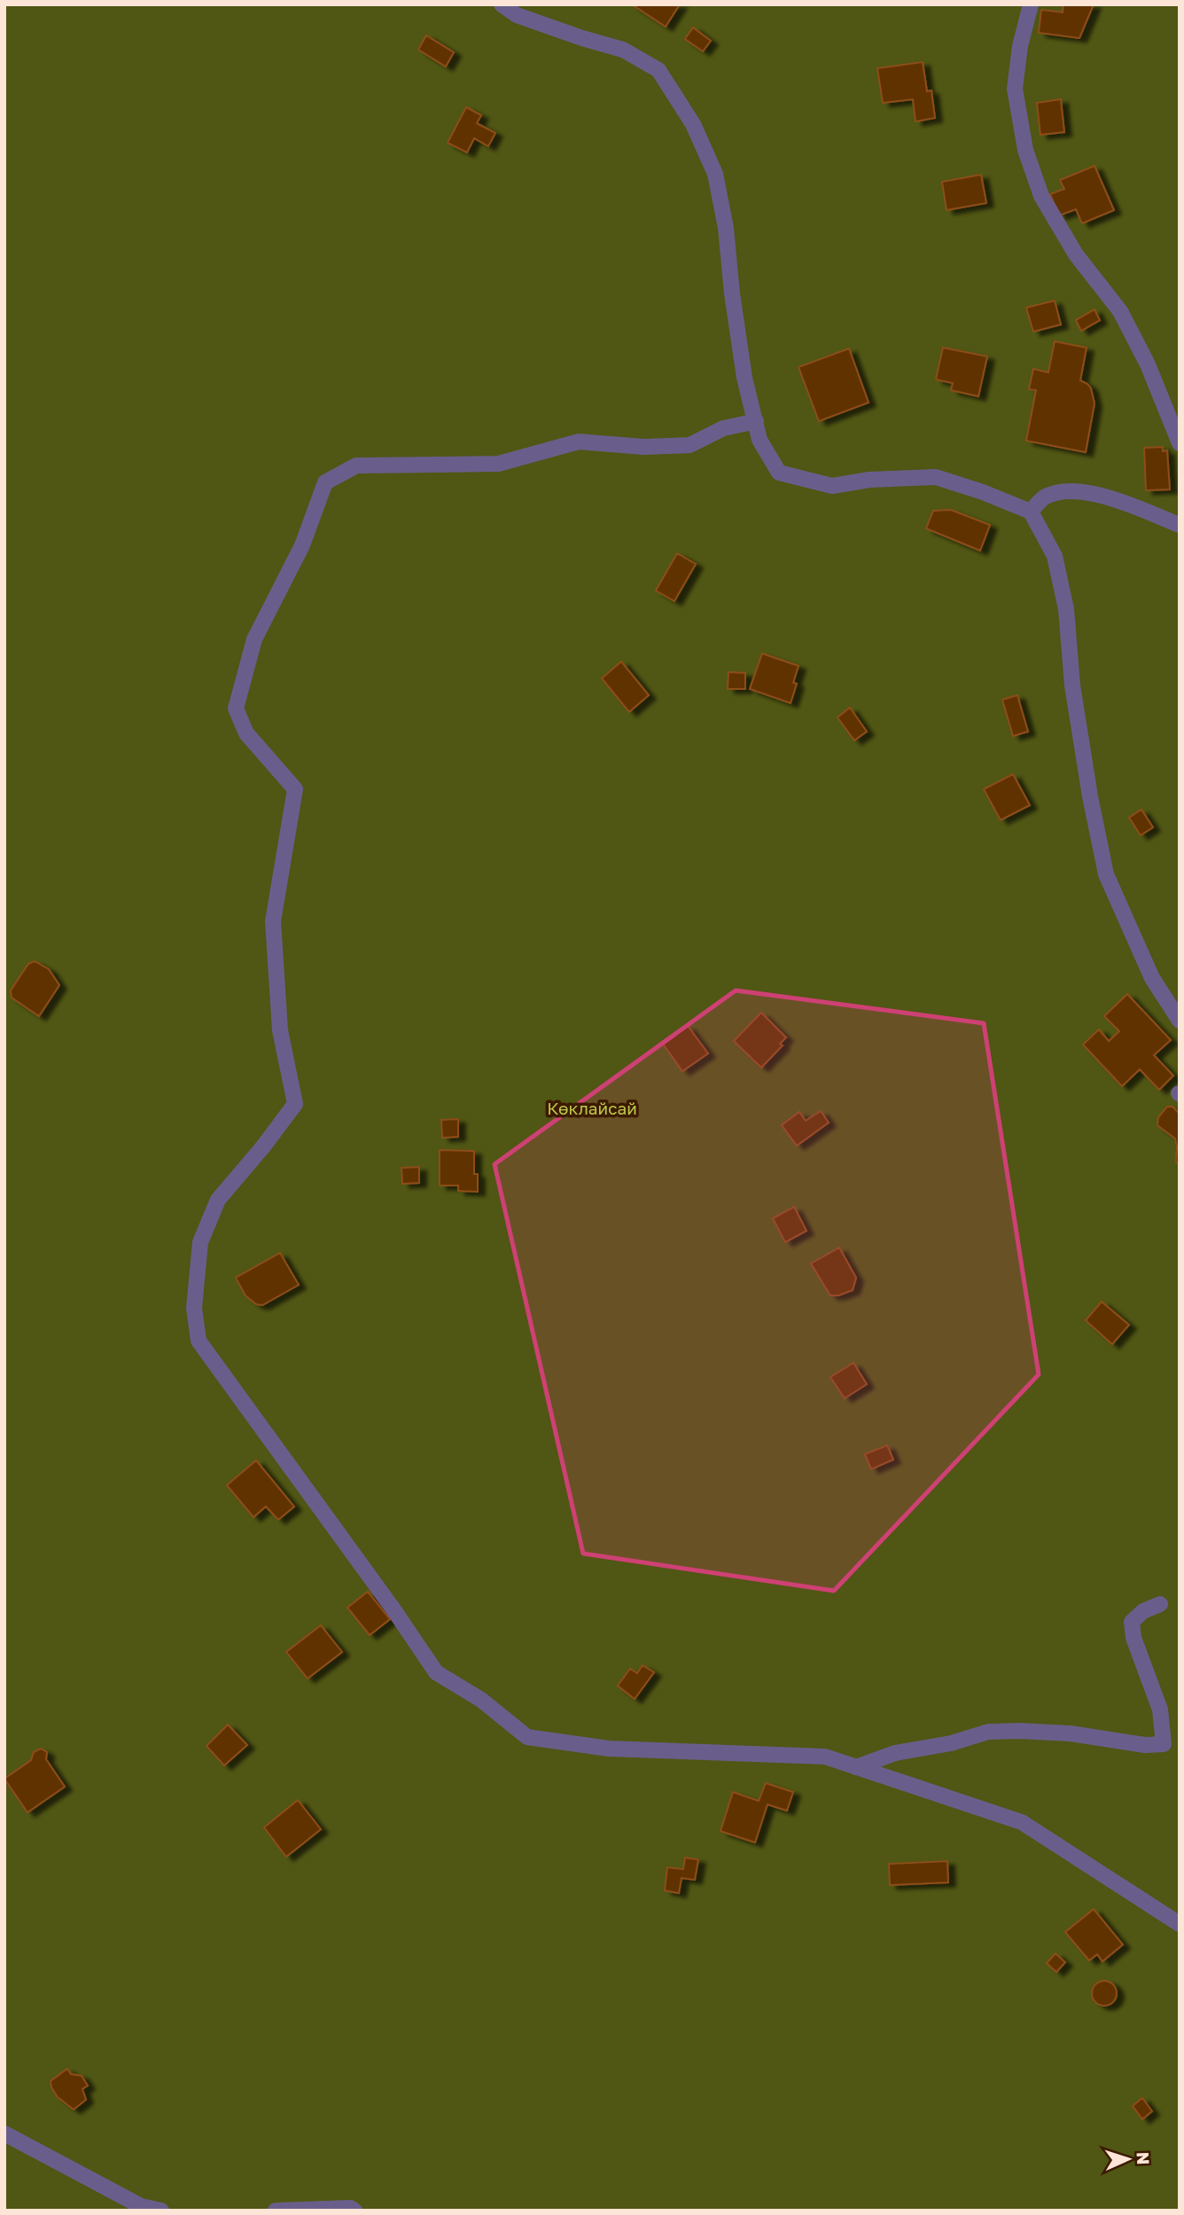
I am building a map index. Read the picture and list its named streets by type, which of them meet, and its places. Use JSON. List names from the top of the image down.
{
  "parks": ["Көклайсай"],
  "north": "right"
}
